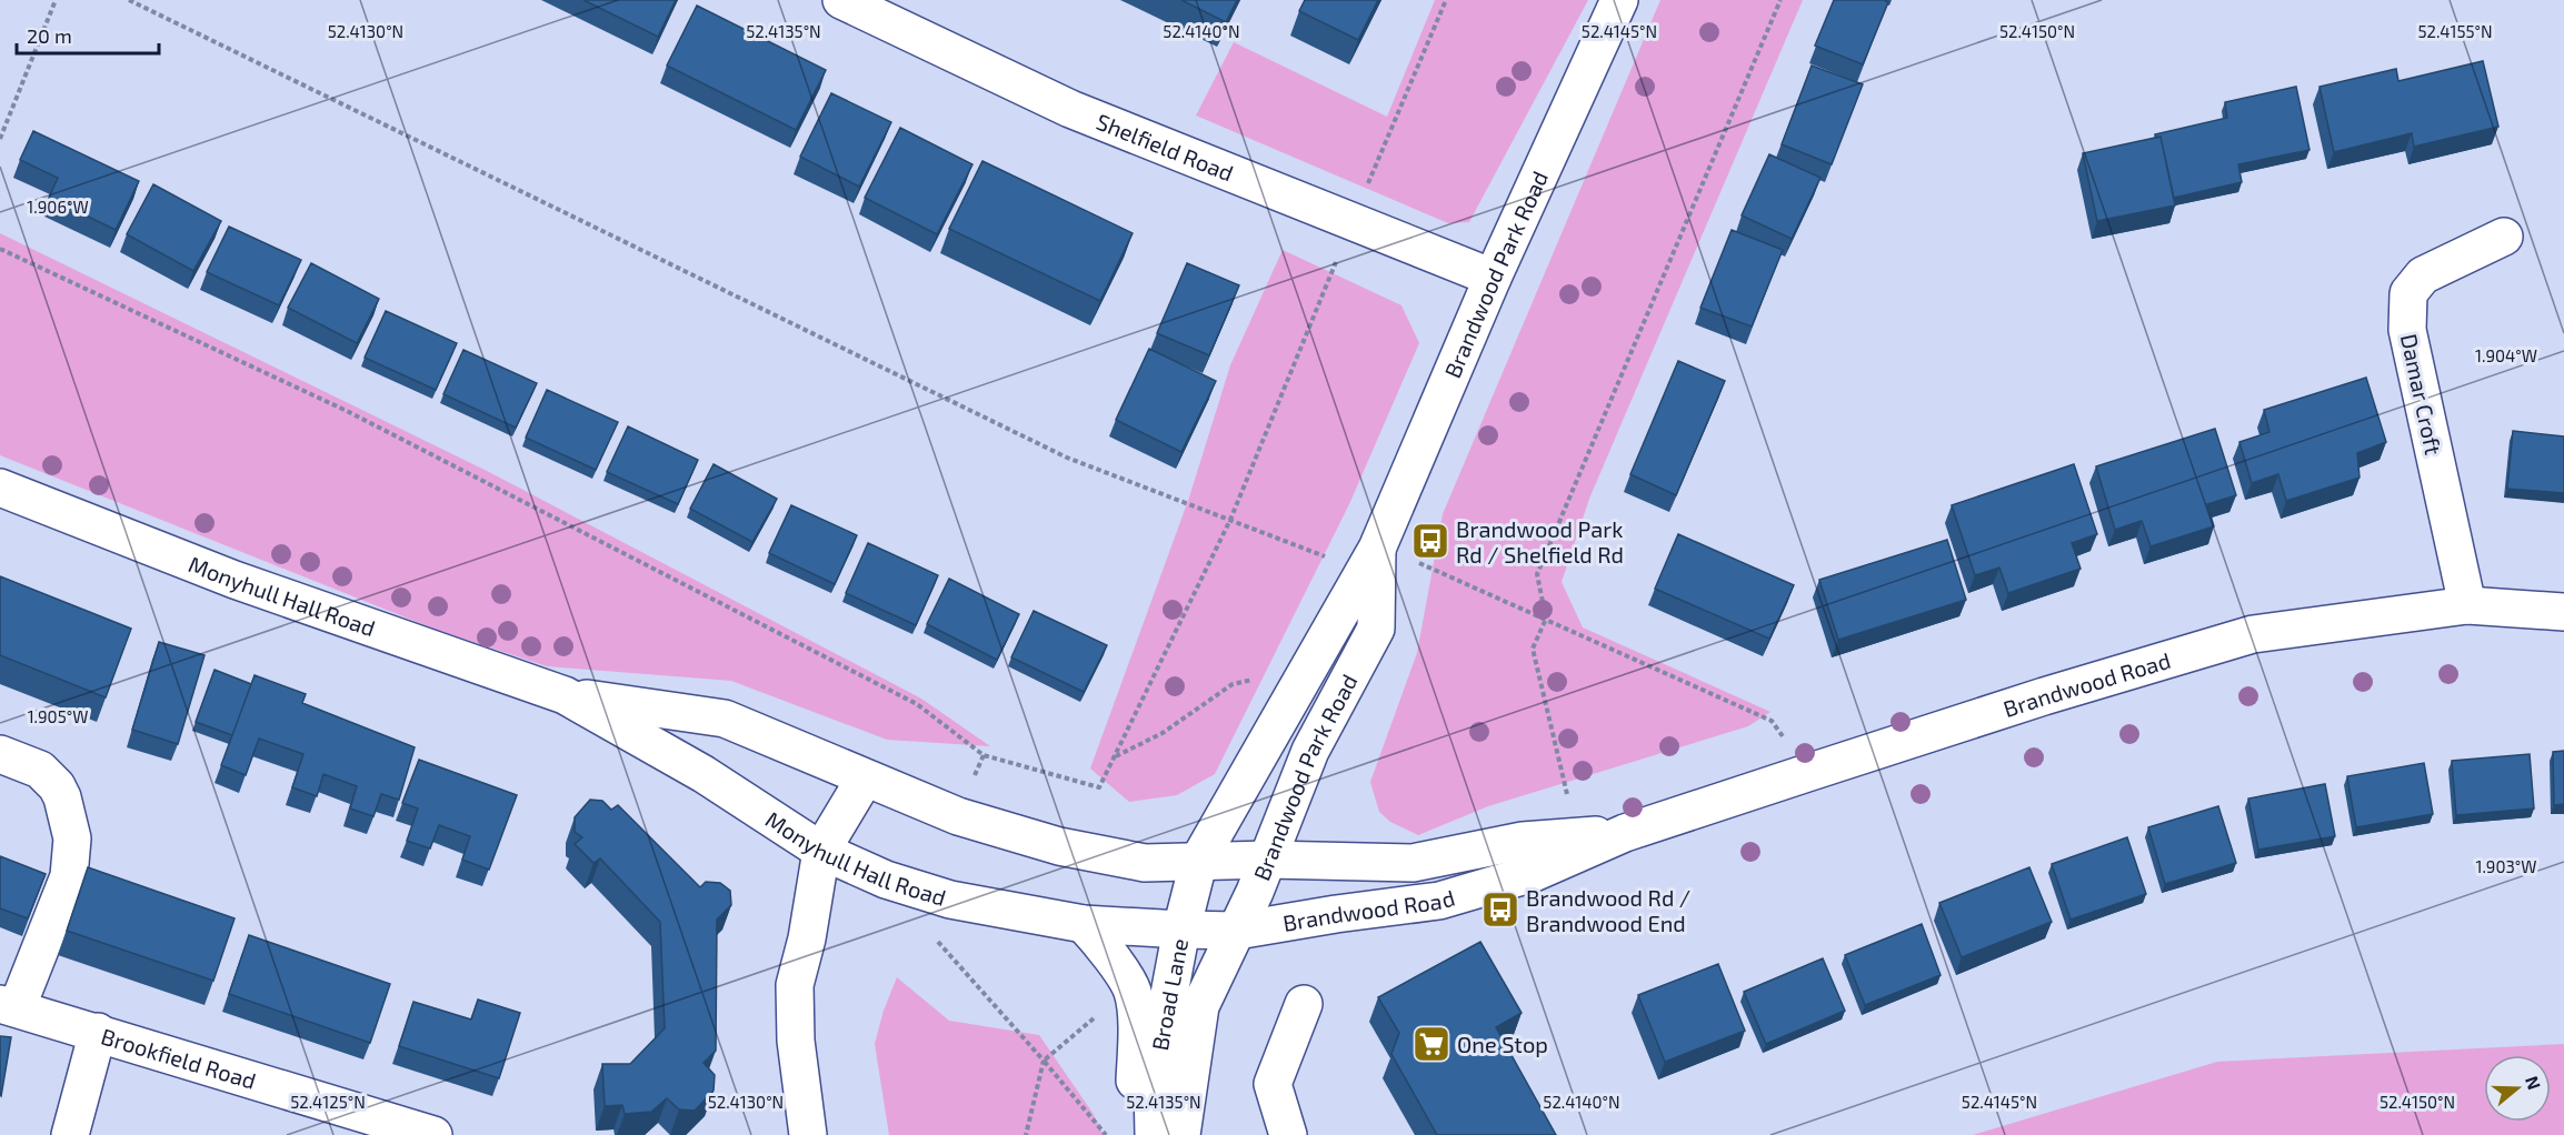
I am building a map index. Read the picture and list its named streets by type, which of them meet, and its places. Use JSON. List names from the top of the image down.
{
  "streets": {
    "street": [
      "Shelfield Road",
      "Brandwood Park Road",
      "Damar Croft",
      "Monyhull Hall Road",
      "Brandwood Road",
      "Broad Lane",
      "Brookfield Road"
    ]
  },
  "crossings": [
    ["Shelfield Road", "Brandwood Park Road"],
    ["Brandwood Park Road", "Monyhull Hall Road"],
    ["Brandwood Park Road", "Brandwood Road"],
    ["Brandwood Park Road", "Broad Lane"],
    ["Damar Croft", "Brandwood Road"],
    ["Monyhull Hall Road", "Brandwood Road"],
    ["Monyhull Hall Road", "Broad Lane"],
    ["Brandwood Road", "Broad Lane"]
  ],
  "places": {
    "bus stop": ["Brandwood Park Rd / Shelfield Rd", "Brandwood Rd / Brandwood End"],
    "supermarket": ["One Stop"]
  },
  "scale_bar": "20 m",
  "north": "right",
  "coordinates": [
    "52.4155°N",
    "52.4130°N",
    "52.4135°N",
    "52.4140°N",
    "52.4145°N",
    "52.4150°N",
    "1.906°W",
    "1.904°W",
    "1.905°W",
    "1.903°W",
    "52.4125°N"
  ]
}
